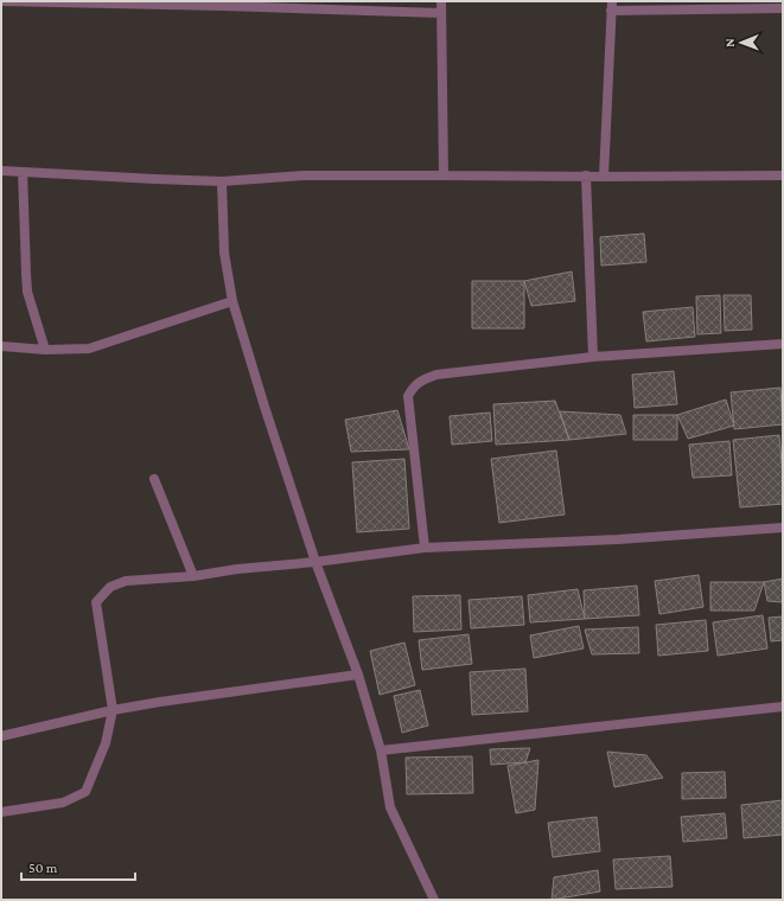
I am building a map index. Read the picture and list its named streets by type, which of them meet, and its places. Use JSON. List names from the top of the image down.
{
  "scale_bar": "50 m",
  "north": "left"
}
